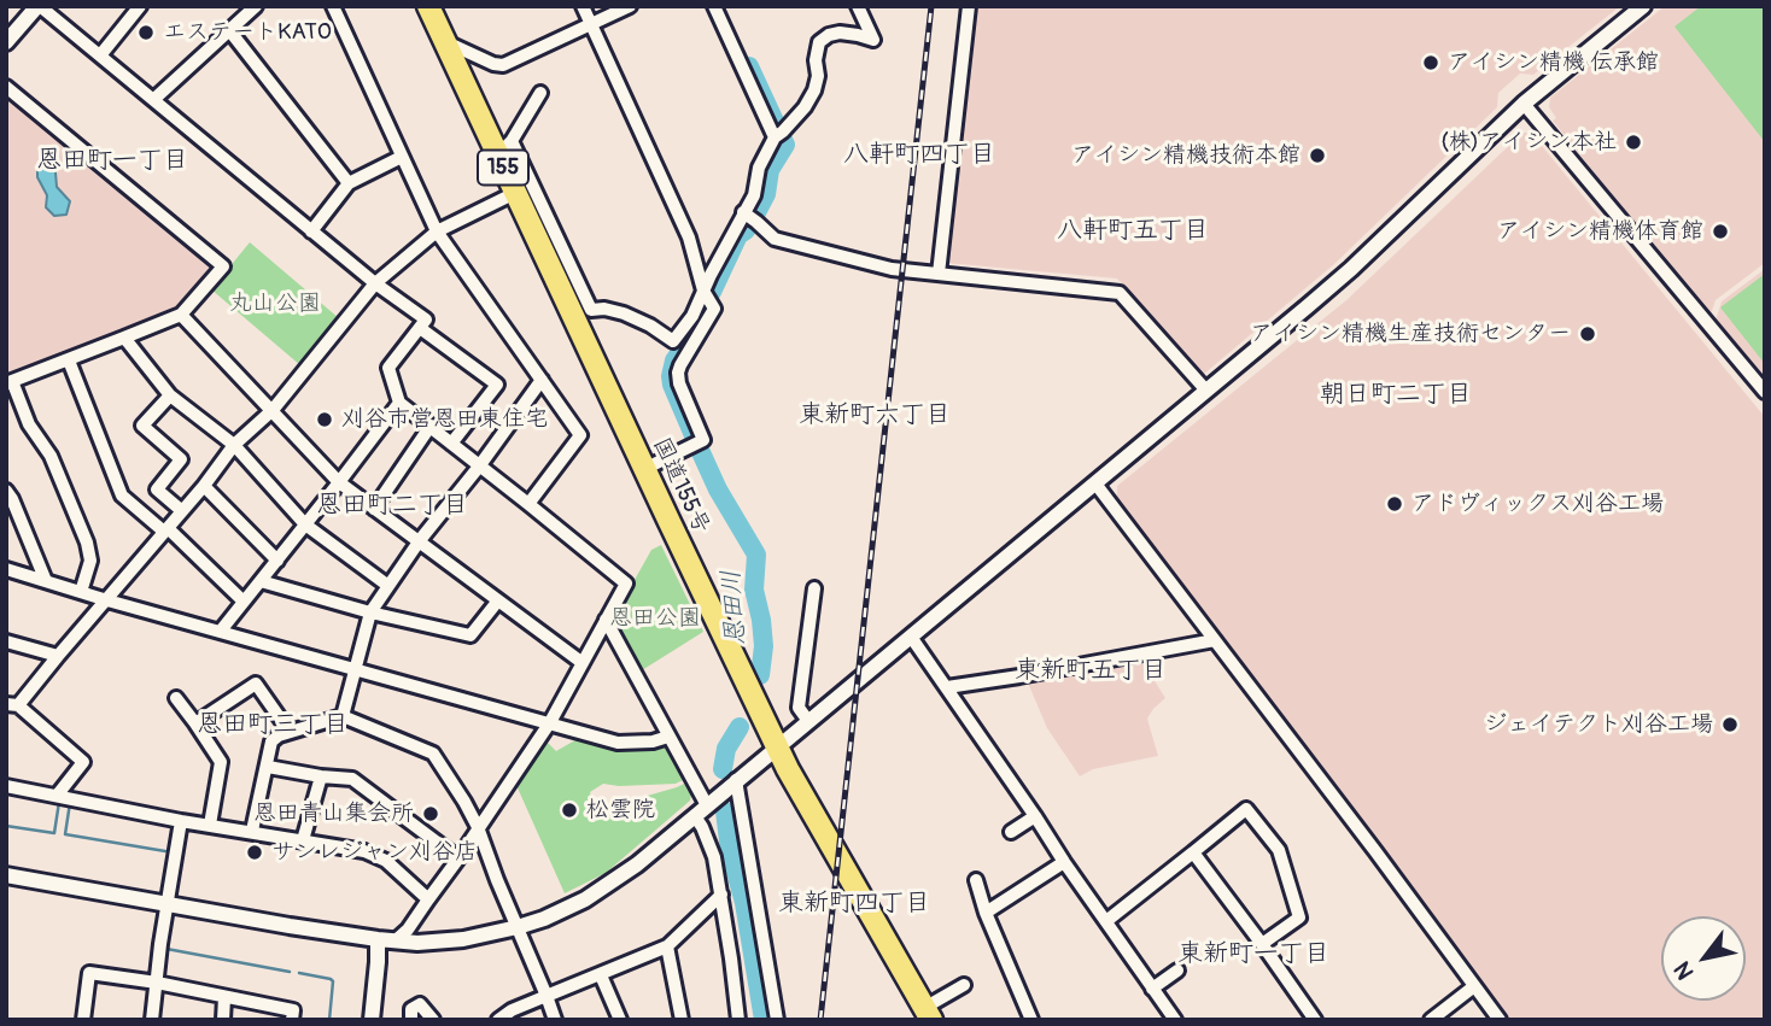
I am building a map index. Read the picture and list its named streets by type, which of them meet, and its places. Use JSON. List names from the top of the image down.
{
  "streets": {
    "highway": ["155", "国道155号"]
  },
  "districts": [
    "八軒町四丁目",
    "恩田町一丁目",
    "八軒町五丁目",
    "朝日町二丁目",
    "東新町六丁目",
    "恩田町二丁目",
    "東新町五丁目",
    "恩田町三丁目",
    "東新町四丁目",
    "東新町一丁目"
  ],
  "water": ["恩田川"],
  "parks": ["丸山公園", "恩田公園"],
  "places": [
    "エステートKATO",
    "アイシン精機 伝承館",
    "(株)アイシン本社",
    "アイシン精機技術本館",
    "アイシン精機体育館",
    "アイシン精機生産技術センター",
    "刈谷市営恩田東住宅",
    "アドヴィックス刈谷工場",
    "ジェイテクト刈谷工場",
    "松雲院",
    "恩田青山集会所",
    "サンレジャン刈谷店"
  ],
  "north": "bottom left"
}
